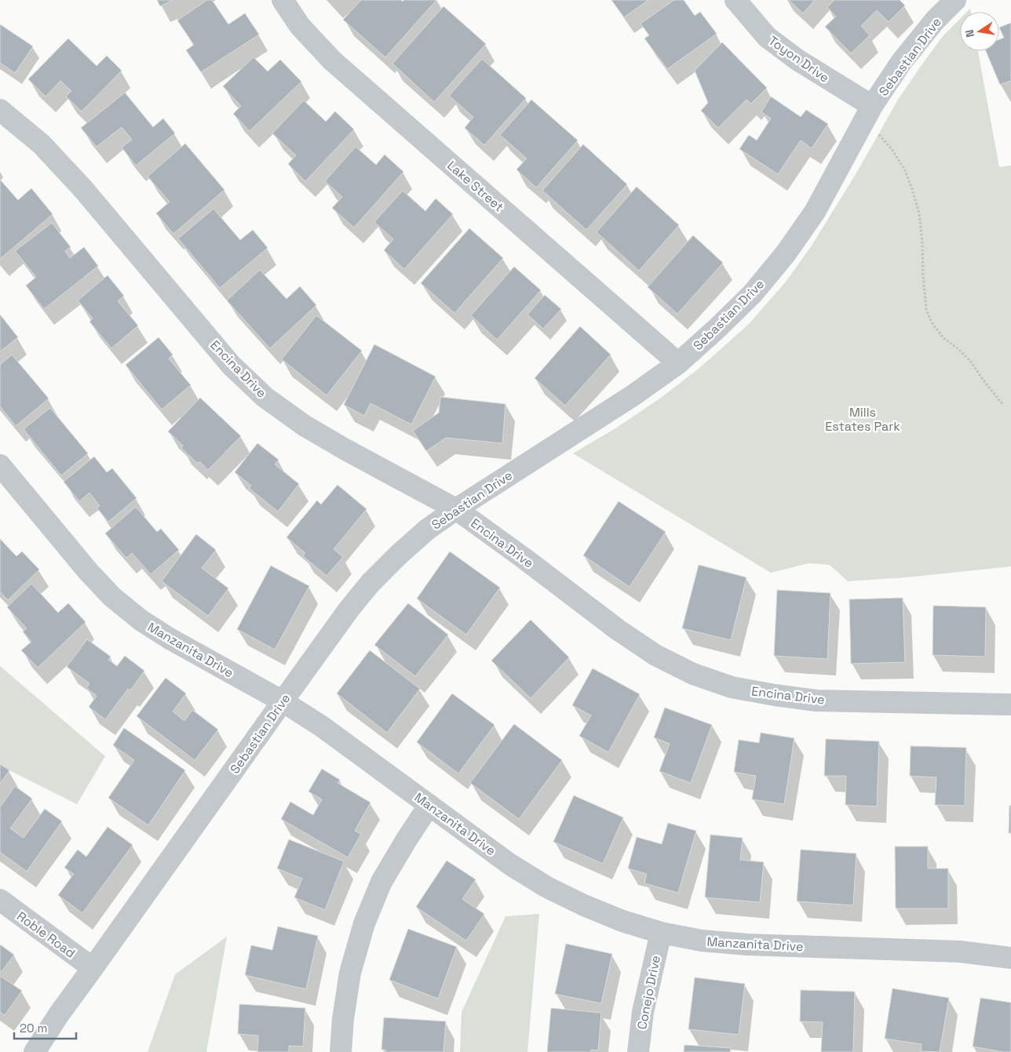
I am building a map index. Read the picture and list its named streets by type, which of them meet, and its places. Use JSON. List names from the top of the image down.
{
  "streets": {
    "street": [
      "Sebastian Drive",
      "Toyon Drive",
      "Lake Street",
      "Encina Drive",
      "Manzanita Drive",
      "Roble Road",
      "Conejo Drive"
    ]
  },
  "crossings": [
    ["Sebastian Drive", "Toyon Drive"],
    ["Sebastian Drive", "Lake Street"],
    ["Sebastian Drive", "Encina Drive"],
    ["Sebastian Drive", "Manzanita Drive"],
    ["Sebastian Drive", "Roble Road"],
    ["Manzanita Drive", "Conejo Drive"]
  ],
  "parks": ["Mills Estates Park"],
  "scale_bar": "20 m",
  "north": "left"
}
